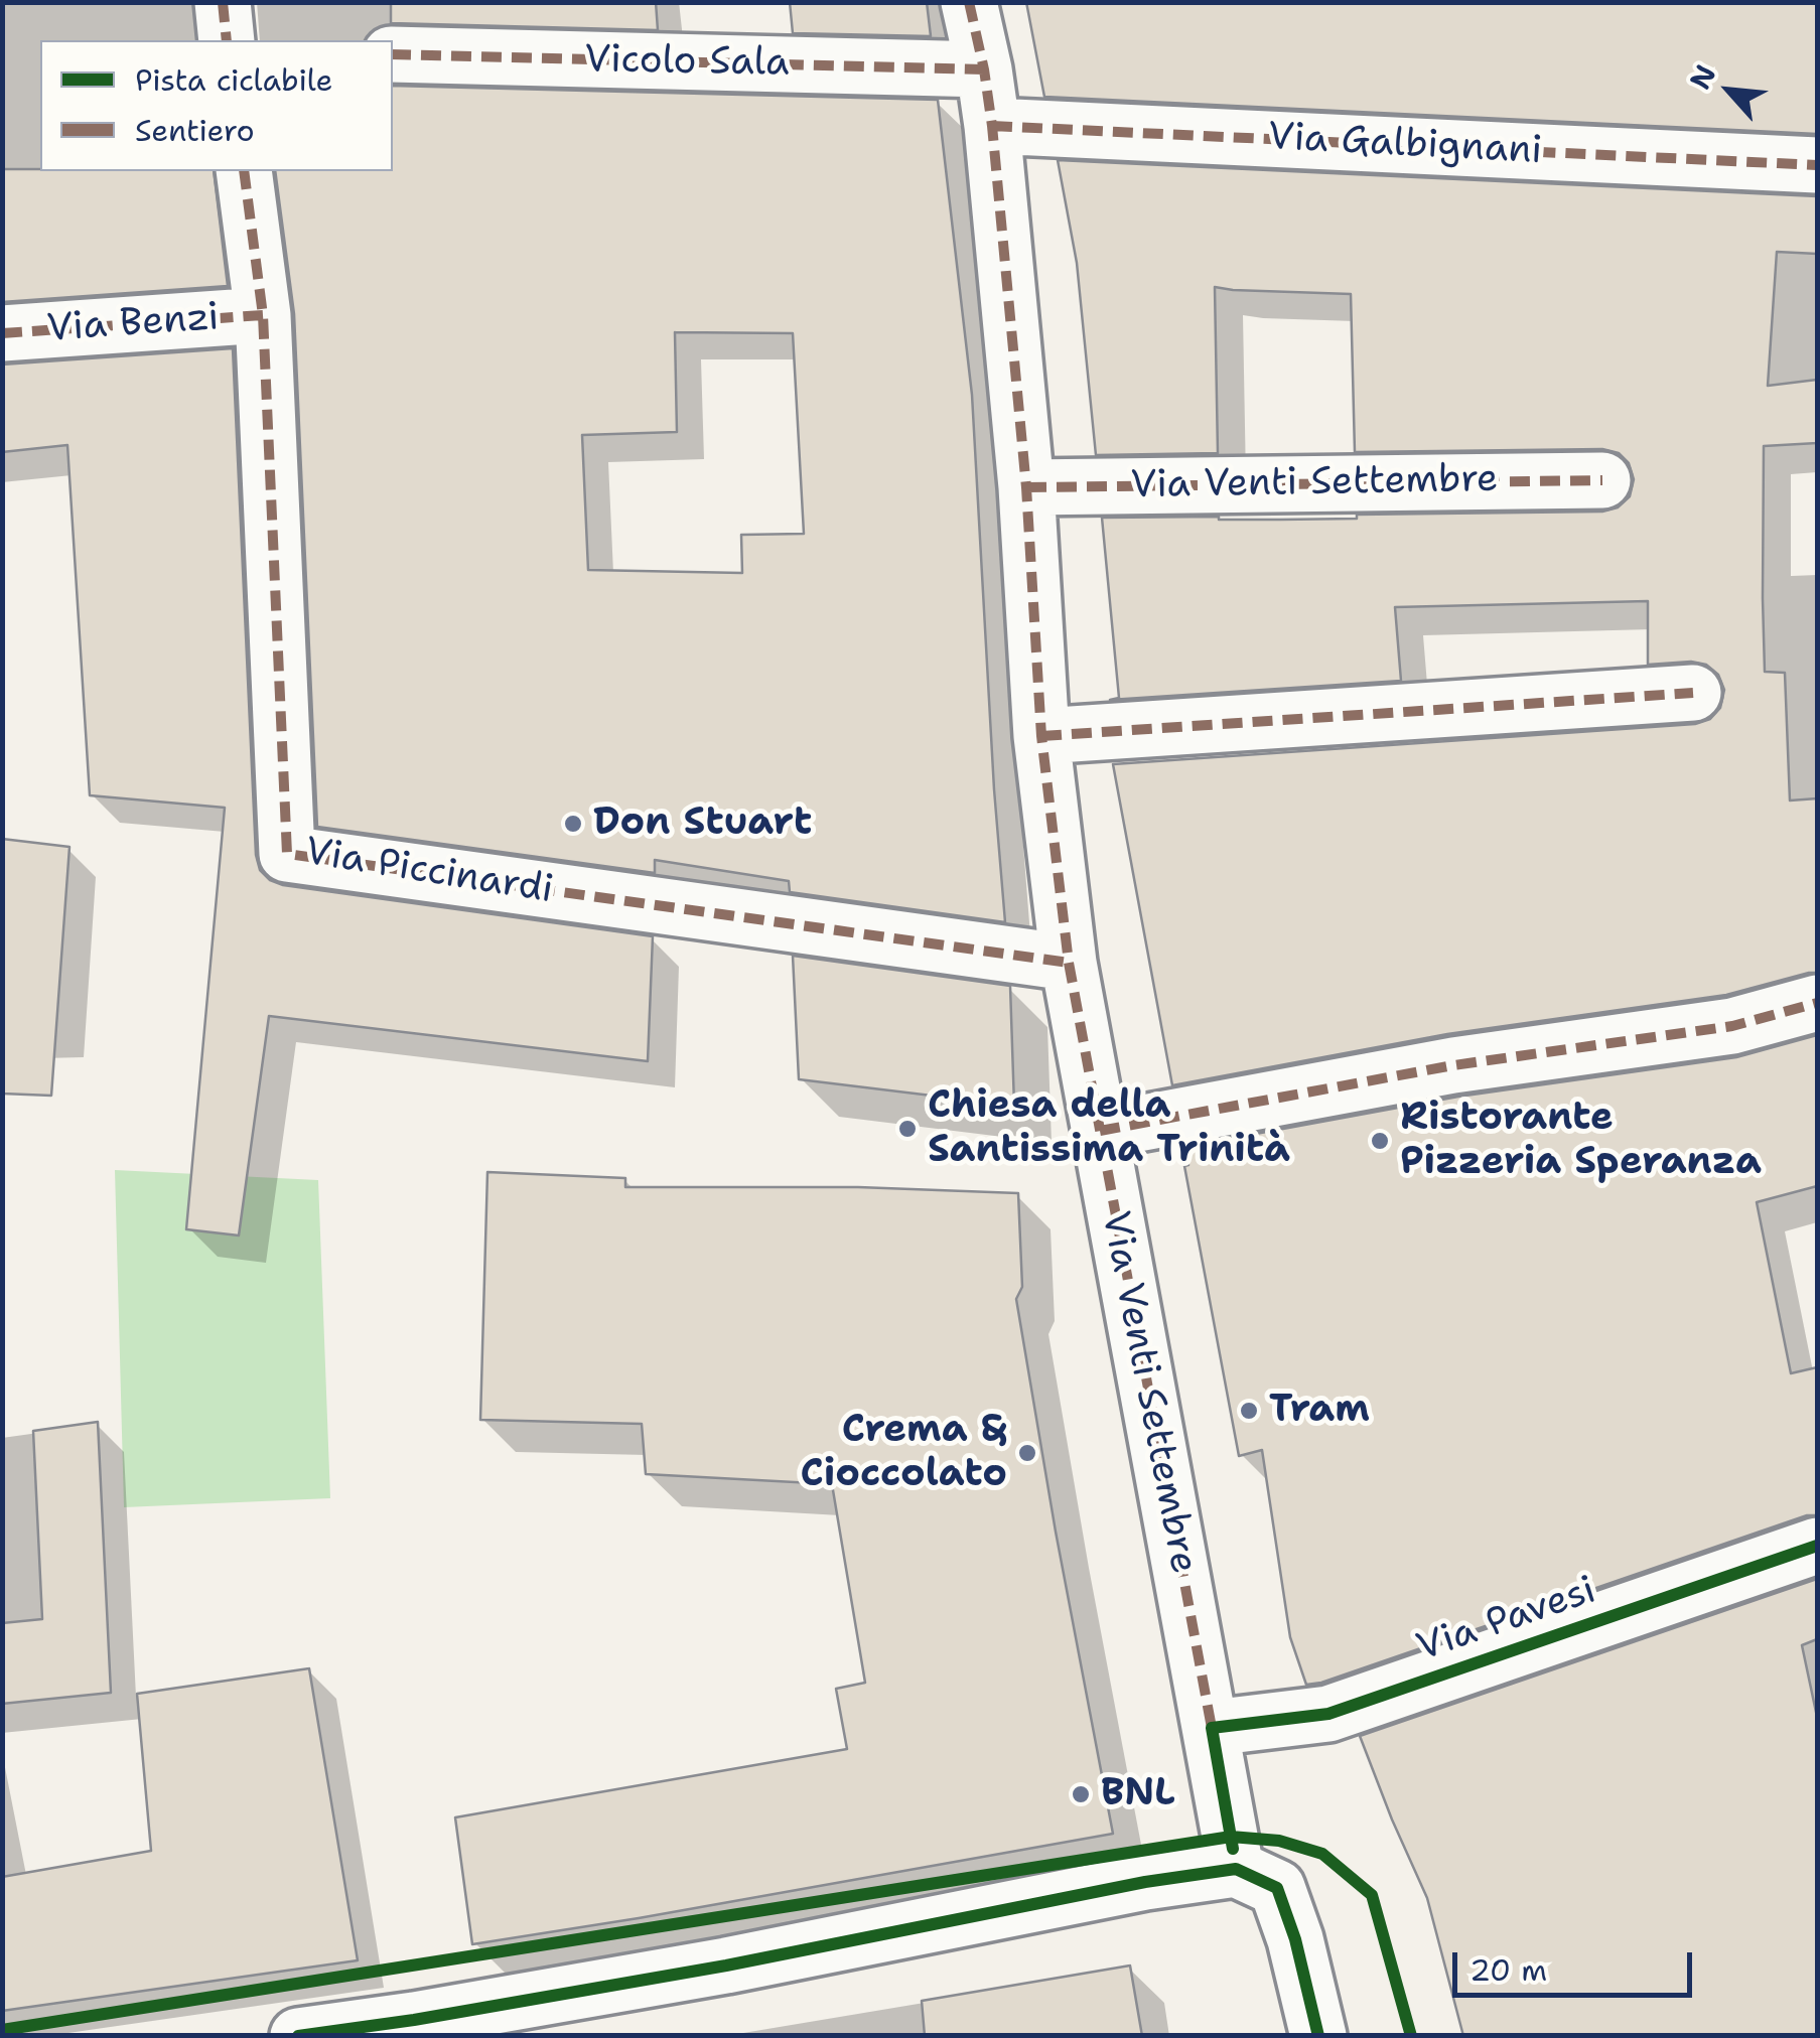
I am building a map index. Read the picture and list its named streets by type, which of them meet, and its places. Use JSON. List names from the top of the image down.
{
  "streets": {
    "street": [
      "Vicolo Sala",
      "Via Galbignani",
      "Via Benzi",
      "Via Venti Settembre",
      "Via Piccinardi",
      "Via Pavesi"
    ]
  },
  "crossings": [
    ["Vicolo Sala", "Via Venti Settembre"],
    ["Via Galbignani", "Via Venti Settembre"],
    ["Via Benzi", "Via Piccinardi"],
    ["Via Venti Settembre", "Via Piccinardi"],
    ["Via Venti Settembre", "Via Pavesi"]
  ],
  "places": [
    "Don Stuart",
    "Chiesa della Santissima Trinità",
    "Ristorante Pizzeria Speranza",
    "Tram",
    "Crema & Cioccolato",
    "BNL"
  ],
  "legend": ["Pista ciclabile", "Sentiero"],
  "scale_bar": "20 m",
  "north": "top left"
}
